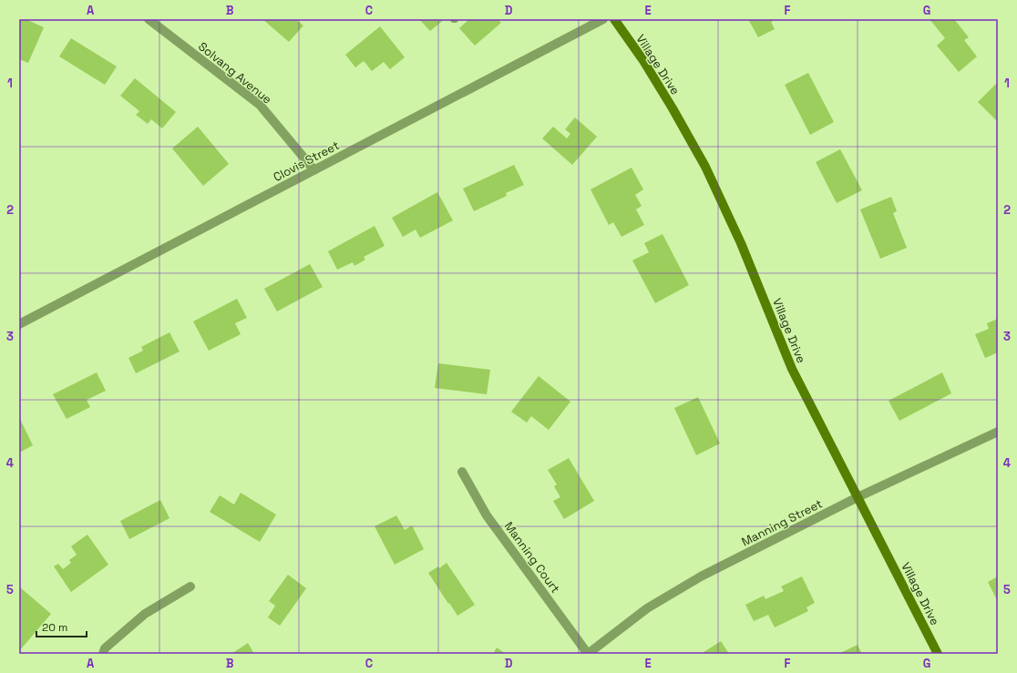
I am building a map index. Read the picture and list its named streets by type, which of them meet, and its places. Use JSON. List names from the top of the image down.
{
  "streets": {
    "main road": ["Village Drive"],
    "street": [
      "Solvang Avenue",
      "Clovis Street",
      "Manning Street",
      "Manning Court"
    ]
  },
  "crossings": [
    ["Village Drive", "Manning Street"],
    ["Solvang Avenue", "Clovis Street"],
    ["Manning Street", "Manning Court"]
  ],
  "scale_bar": "20 m",
  "grid": {
    "columns": [
      "A",
      "B",
      "C",
      "D",
      "E",
      "F",
      "G"
    ],
    "rows": [
      "1",
      "2",
      "3",
      "4",
      "5"
    ]
  }
}
